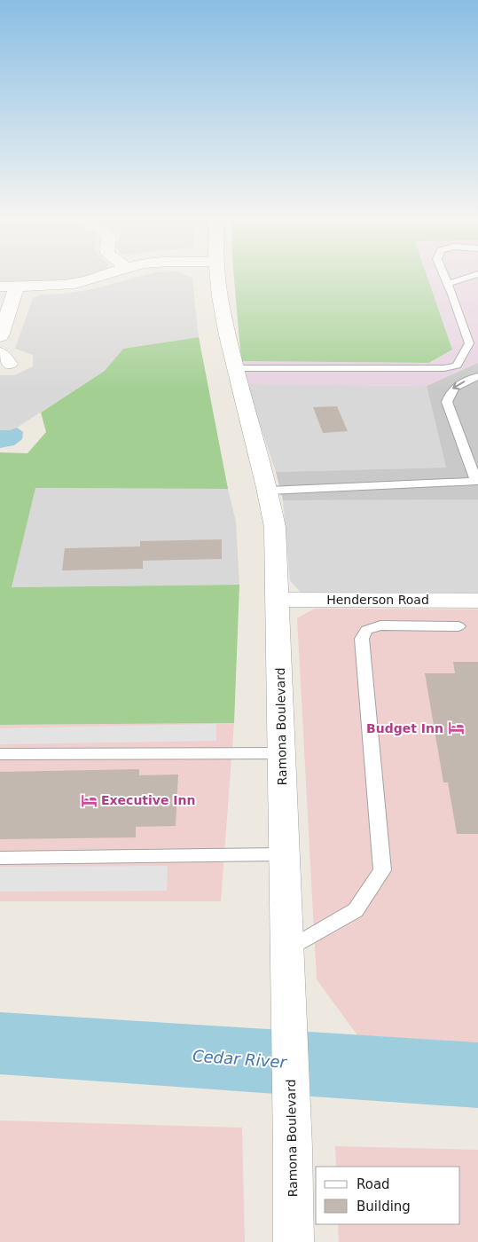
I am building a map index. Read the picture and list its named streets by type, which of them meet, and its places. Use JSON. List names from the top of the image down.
{
  "streets": {
    "street": ["Henderson Road", "Ramona Boulevard"]
  },
  "crossings": [
    ["Henderson Road", "Ramona Boulevard"]
  ],
  "water": ["Cedar River"],
  "places": {
    "hotel": ["Budget Inn", "Executive Inn"]
  },
  "legend": ["Road", "Building"]
}
